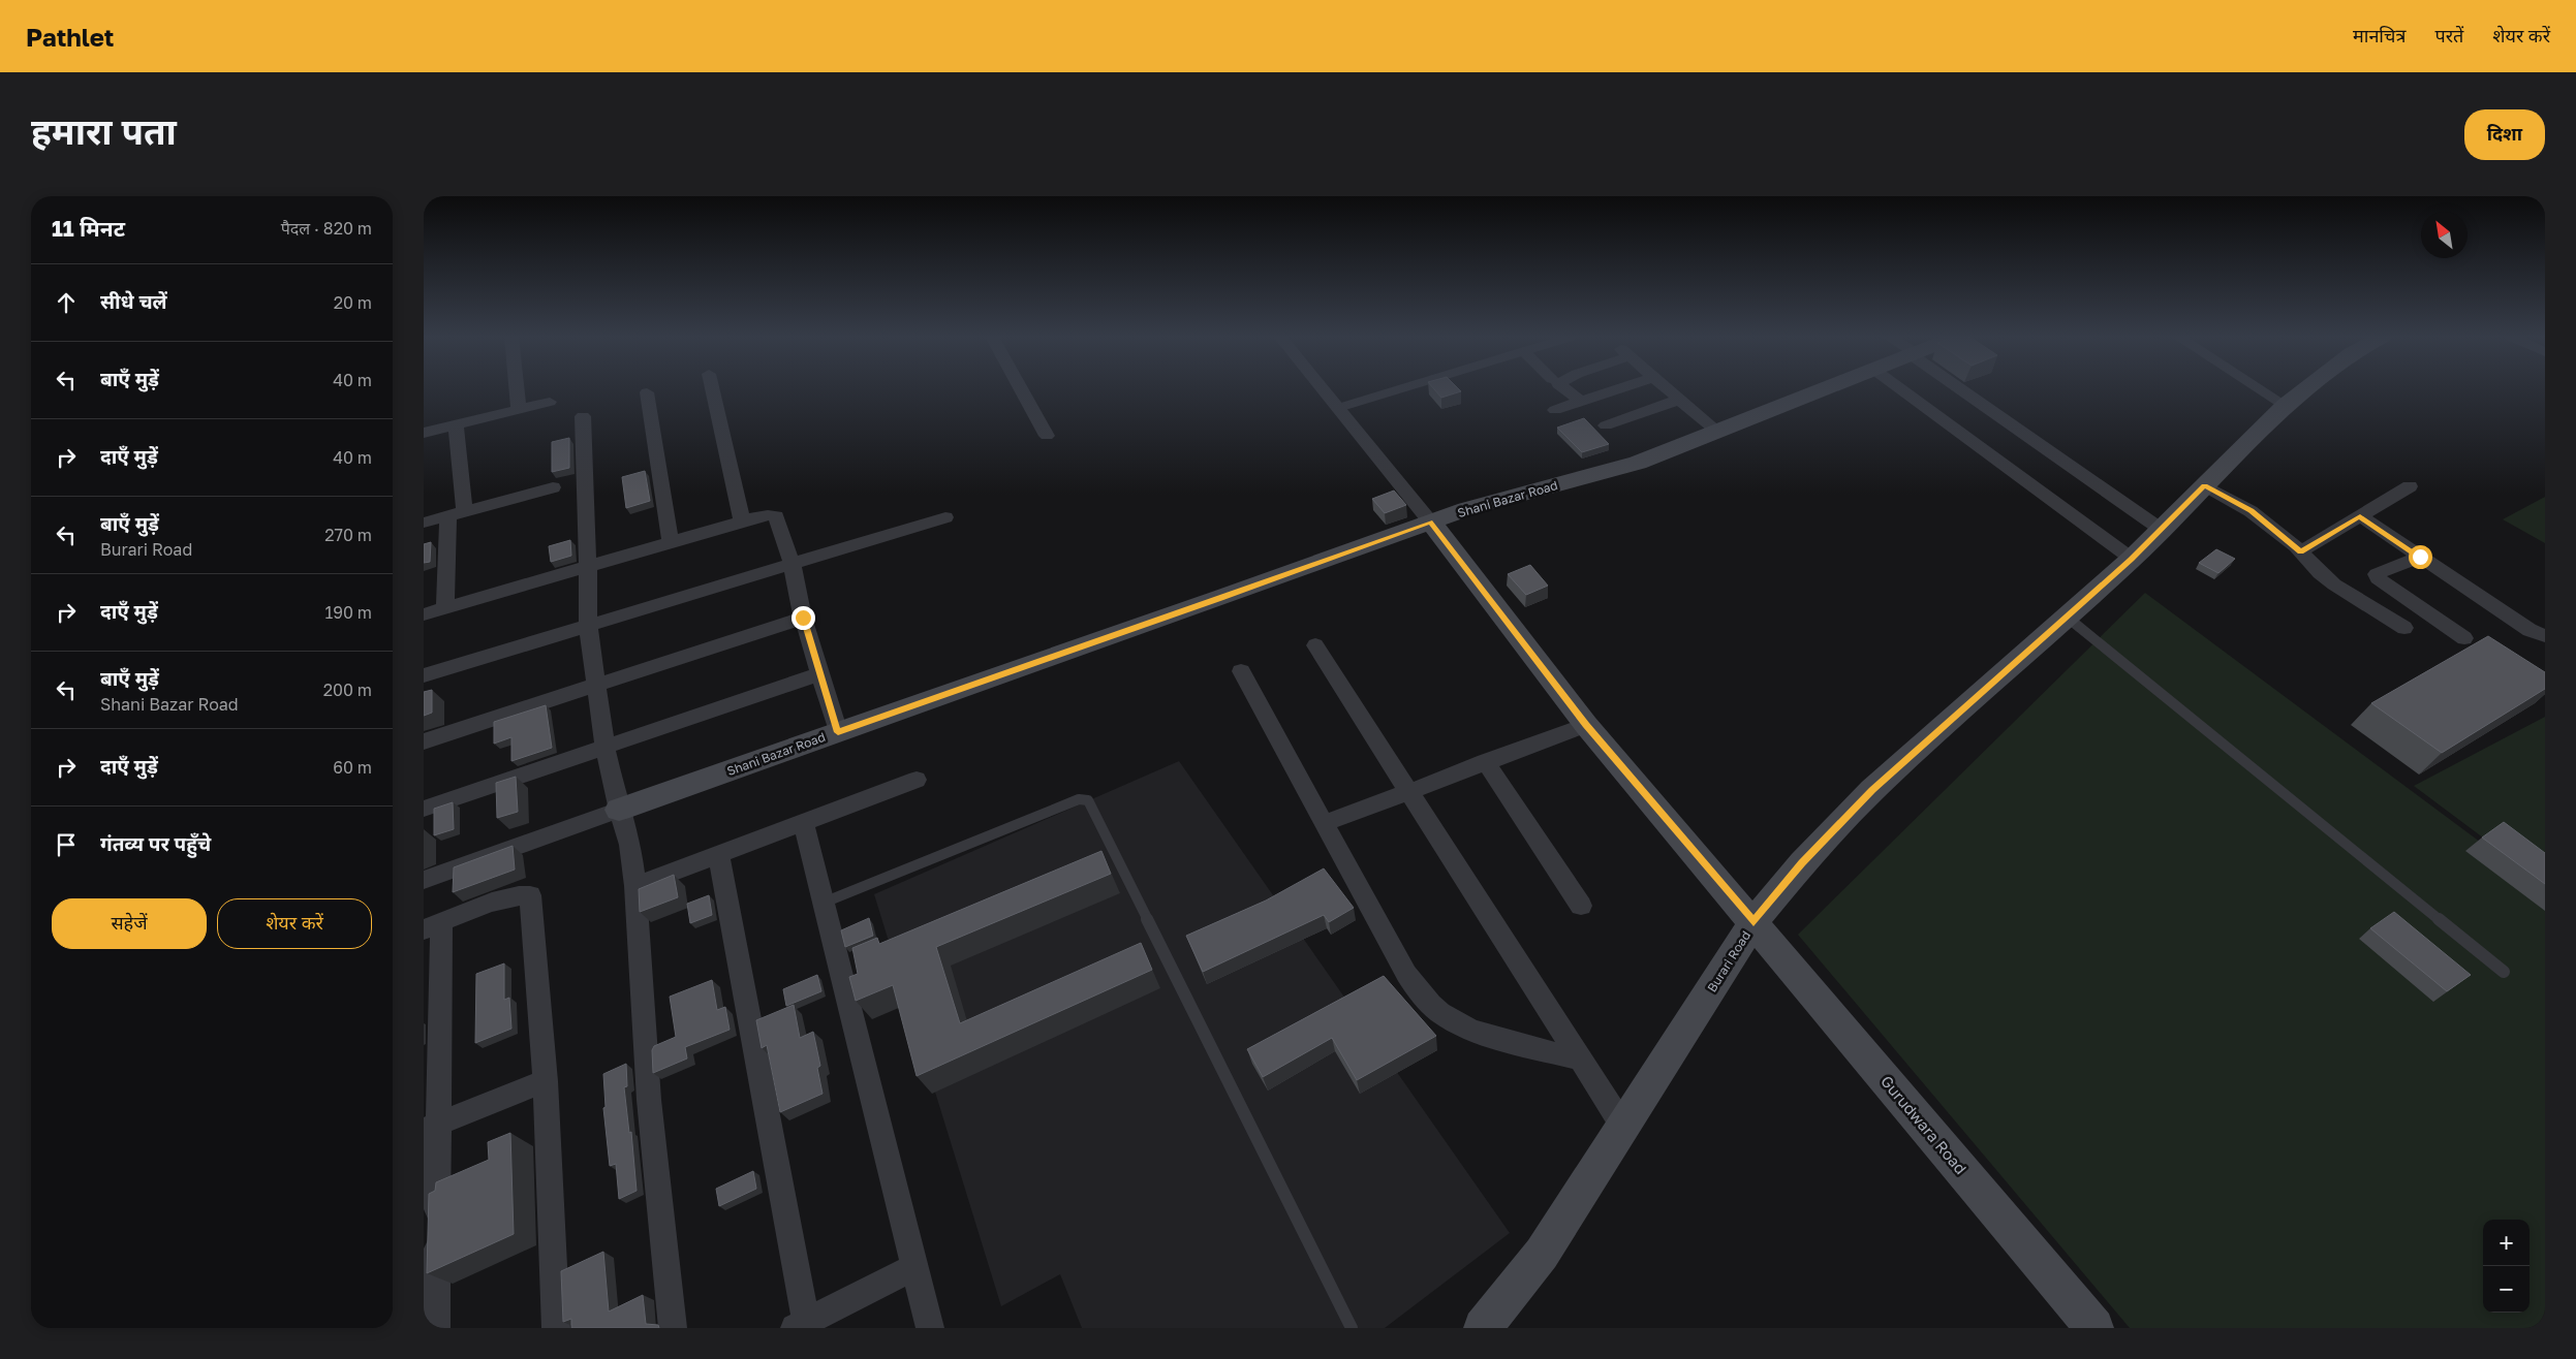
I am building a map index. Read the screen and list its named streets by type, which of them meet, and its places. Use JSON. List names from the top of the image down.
{
  "streets": {
    "street": ["Shani Bazar Road", "Burari Road", "Gurudwara Road"]
  },
  "crossings": [
    ["Shani Bazar Road", "Gurudwara Road"],
    ["Burari Road", "Gurudwara Road"]
  ],
  "north": "top left",
  "page": {
    "header": "Pathlet",
    "nav": ["मानचित्र", "परतें", "शेयर करें"],
    "title": "हमारा पता",
    "buttons": [
      "दिशा",
      ["सहेजें", "शेयर करें"]
    ],
    "heading": ["11 मिनट", "पैदल · 820 m"],
    "list": [
      ["सीधे चलें", "20 m"],
      ["बाएँ मुड़ें", "40 m"],
      ["दाएँ मुड़ें", "40 m"],
      ["बाएँ मुड़ें", "Burari Road", "270 m"],
      ["दाएँ मुड़ें", "190 m"],
      ["बाएँ मुड़ें", "Shani Bazar Road", "200 m"],
      ["दाएँ मुड़ें", "60 m"],
      "गंतव्य पर पहुँचे"
    ],
    "map_buttons": ["+", "−"]
  }
}
